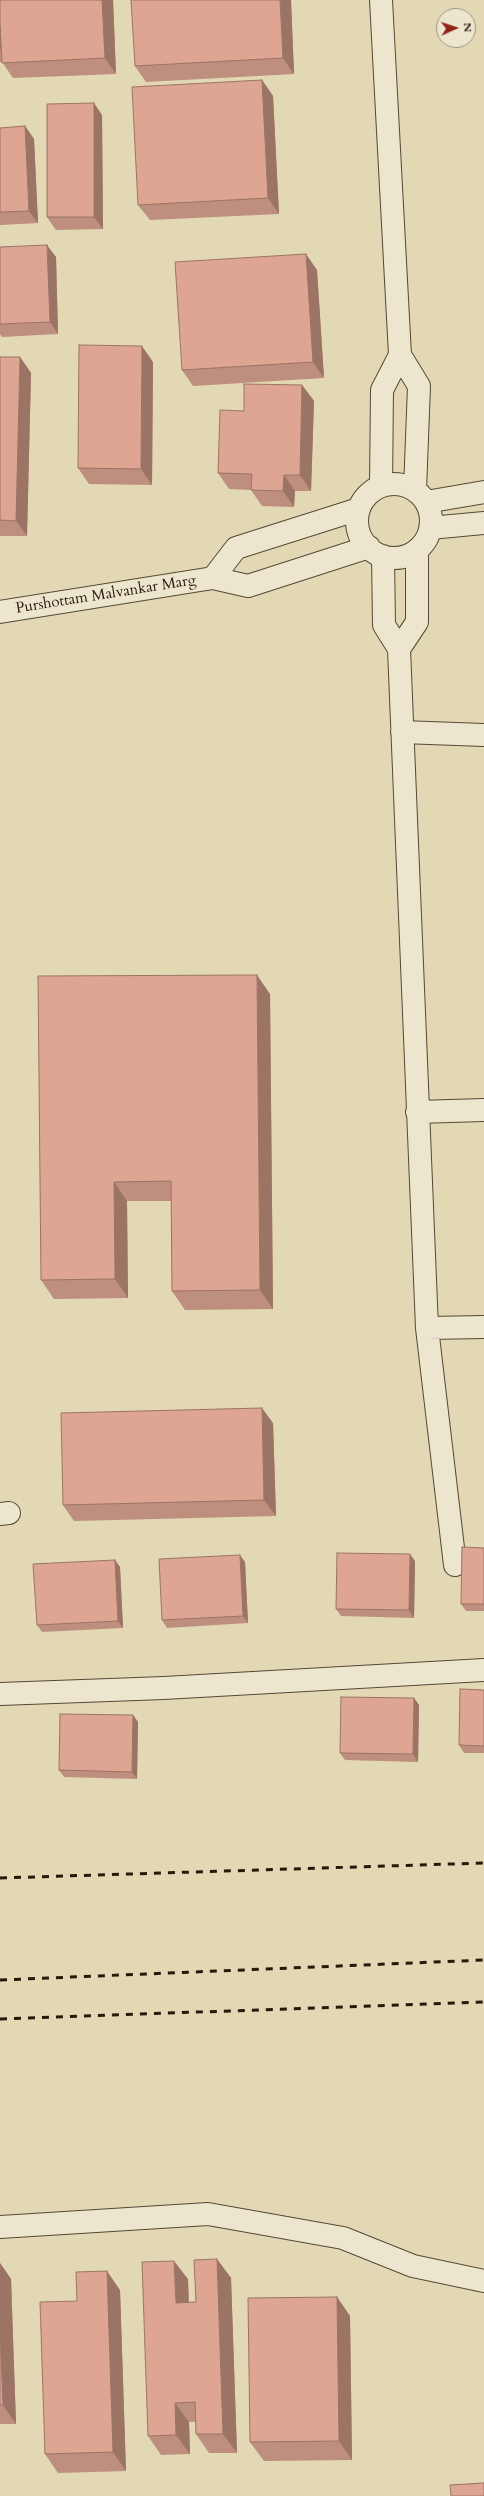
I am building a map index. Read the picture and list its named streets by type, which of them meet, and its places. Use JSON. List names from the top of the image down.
{
  "streets": {
    "street": ["Purshottam Malvankar Marg"]
  },
  "north": "right"
}
